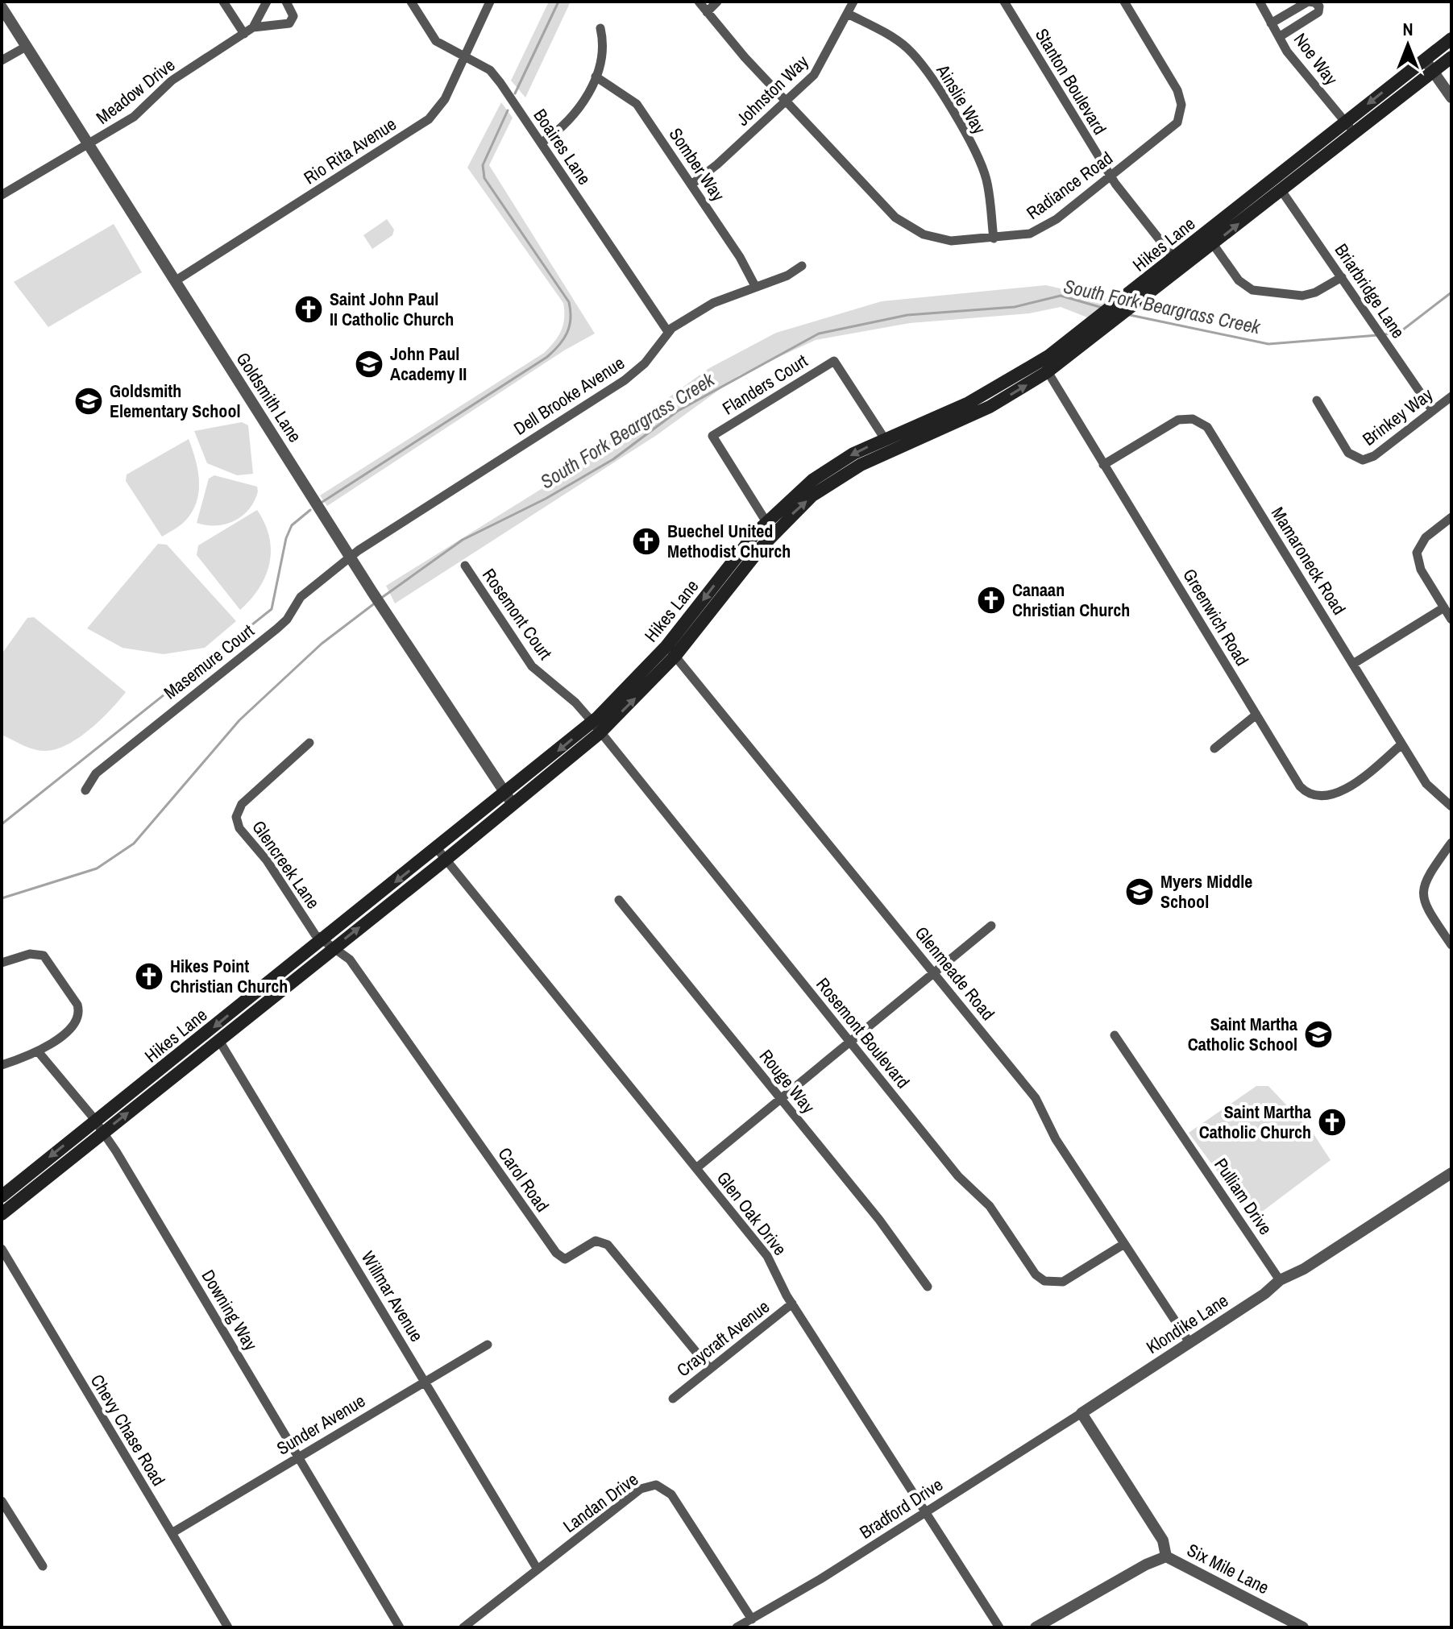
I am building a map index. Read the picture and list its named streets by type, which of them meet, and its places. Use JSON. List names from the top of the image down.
{
  "streets": {
    "main road": ["Hikes Lane"],
    "street": [
      "Noe Way",
      "Stanton Boulevard",
      "Johnston Way",
      "Meadow Drive",
      "Ainslie Way",
      "Boaires Lane",
      "Rio Rita Avenue",
      "Somber Way",
      "Radiance Road",
      "Briarbridge Lane",
      "Flanders Court",
      "Dell Brooke Avenue",
      "Goldsmith Lane",
      "Brinkey Way",
      "Mamaroneck Road",
      "Rosemont Court",
      "Greenwich Road",
      "Masemure Court",
      "Glencreek Lane",
      "Glenmeade Road",
      "Rosemont Boulevard",
      "Rouge Way",
      "Carol Road",
      "Pulliam Drive",
      "Glen Oak Drive",
      "Willmar Avenue",
      "Downing Way",
      "Klondike Lane",
      "Craycraft Avenue",
      "Sunder Avenue",
      "Chevy Chase Road",
      "Landan Drive",
      "Bradford Drive",
      "Six Mile Lane"
    ]
  },
  "crossings": [
    ["Noe Way", "Hikes Lane"],
    ["Stanton Boulevard", "Radiance Road"],
    ["Stanton Boulevard", "Hikes Lane"],
    ["Johnston Way", "Ainslie Way"],
    ["Johnston Way", "Somber Way"],
    ["Johnston Way", "Radiance Road"],
    ["Meadow Drive", "Goldsmith Lane"],
    ["Ainslie Way", "Radiance Road"],
    ["Boaires Lane", "Rio Rita Avenue"],
    ["Boaires Lane", "Dell Brooke Avenue"],
    ["Rio Rita Avenue", "Goldsmith Lane"],
    ["Somber Way", "Dell Brooke Avenue"],
    ["Hikes Lane", "Briarbridge Lane"],
    ["Hikes Lane", "Flanders Court"],
    ["Hikes Lane", "Goldsmith Lane"],
    ["Hikes Lane", "Rosemont Court"],
    ["Hikes Lane", "Greenwich Road"],
    ["Hikes Lane", "Glencreek Lane"],
    ["Hikes Lane", "Glenmeade Road"],
    ["Hikes Lane", "Rosemont Boulevard"],
    ["Hikes Lane", "Carol Road"],
    ["Hikes Lane", "Glen Oak Drive"],
    ["Hikes Lane", "Willmar Avenue"],
    ["Hikes Lane", "Downing Way"],
    ["Briarbridge Lane", "Brinkey Way"],
    ["Dell Brooke Avenue", "Goldsmith Lane"],
    ["Dell Brooke Avenue", "Masemure Court"],
    ["Goldsmith Lane", "Masemure Court"],
    ["Mamaroneck Road", "Greenwich Road"],
    ["Rosemont Court", "Rosemont Boulevard"],
    ["Glencreek Lane", "Carol Road"],
    ["Glenmeade Road", "Rosemont Boulevard"],
    ["Glenmeade Road", "Klondike Lane"],
    ["Carol Road", "Craycraft Avenue"],
    ["Pulliam Drive", "Klondike Lane"],
    ["Glen Oak Drive", "Craycraft Avenue"],
    ["Glen Oak Drive", "Bradford Drive"],
    ["Willmar Avenue", "Sunder Avenue"],
    ["Willmar Avenue", "Landan Drive"],
    ["Downing Way", "Sunder Avenue"],
    ["Klondike Lane", "Bradford Drive"],
    ["Sunder Avenue", "Chevy Chase Road"],
    ["Landan Drive", "Bradford Drive"]
  ],
  "water": ["South Fork Beargrass Creek"],
  "places": {
    "church": [
      "Saint John Paul II Catholic Church",
      "Buechel United Methodist Church",
      "Canaan Christian Church",
      "Hikes Point Christian Church",
      "Saint Martha Catholic Church"
    ],
    "school or university": [
      "John Paul Academy II",
      "Goldsmith Elementary School",
      "Myers Middle School",
      "Saint Martha Catholic School"
    ]
  },
  "north": "top"
}
